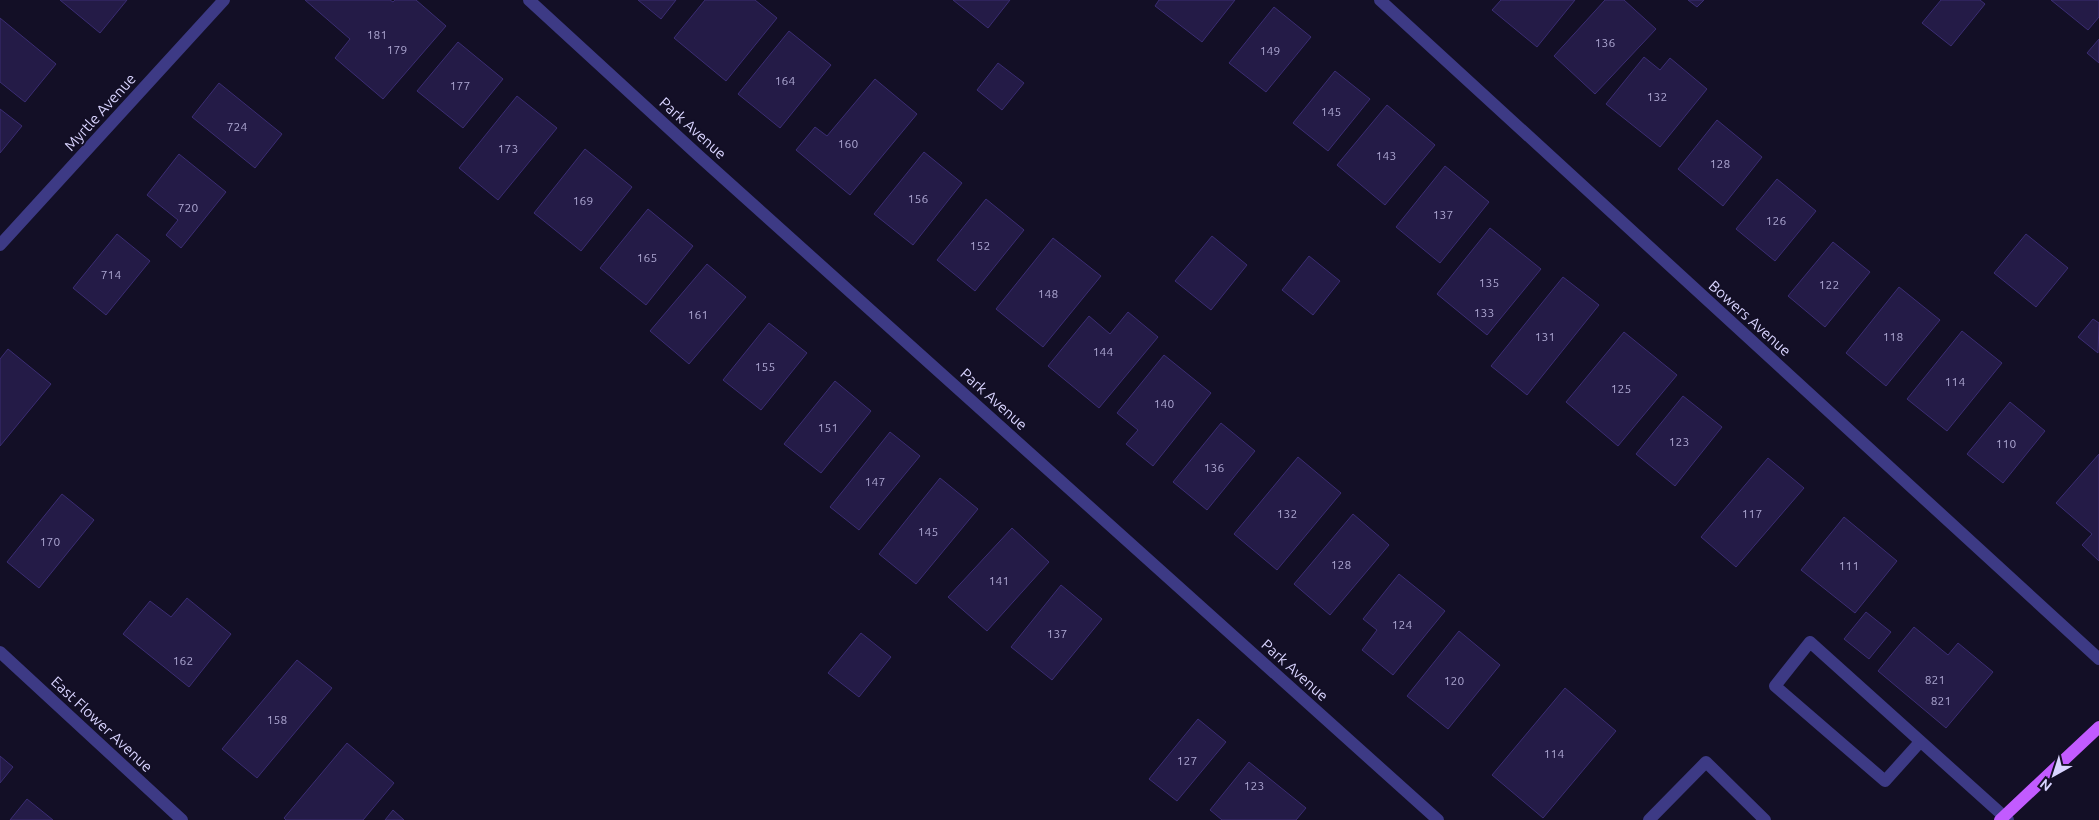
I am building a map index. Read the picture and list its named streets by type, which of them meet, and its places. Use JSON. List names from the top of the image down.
{
  "streets": {
    "street": [
      "Myrtle Avenue",
      "Park Avenue",
      "Bowers Avenue",
      "East Flower Avenue"
    ]
  },
  "house_numbers": [
    "181",
    "136",
    "179",
    "149",
    "164",
    "177",
    "132",
    "145",
    "724",
    "160",
    "173",
    "143",
    "128",
    "156",
    "169",
    "720",
    "137",
    "126",
    "152",
    "165",
    "714",
    "135",
    "122",
    "148",
    "133",
    "161",
    "131",
    "118",
    "144",
    "155",
    "114",
    "125",
    "140",
    "151",
    "123",
    "110",
    "136",
    "147",
    "132",
    "117",
    "145",
    "170",
    "128",
    "111",
    "141",
    "124",
    "137",
    "162",
    "821",
    "120",
    "821",
    "158",
    "114",
    "127",
    "123"
  ],
  "north": "bottom left"
}
